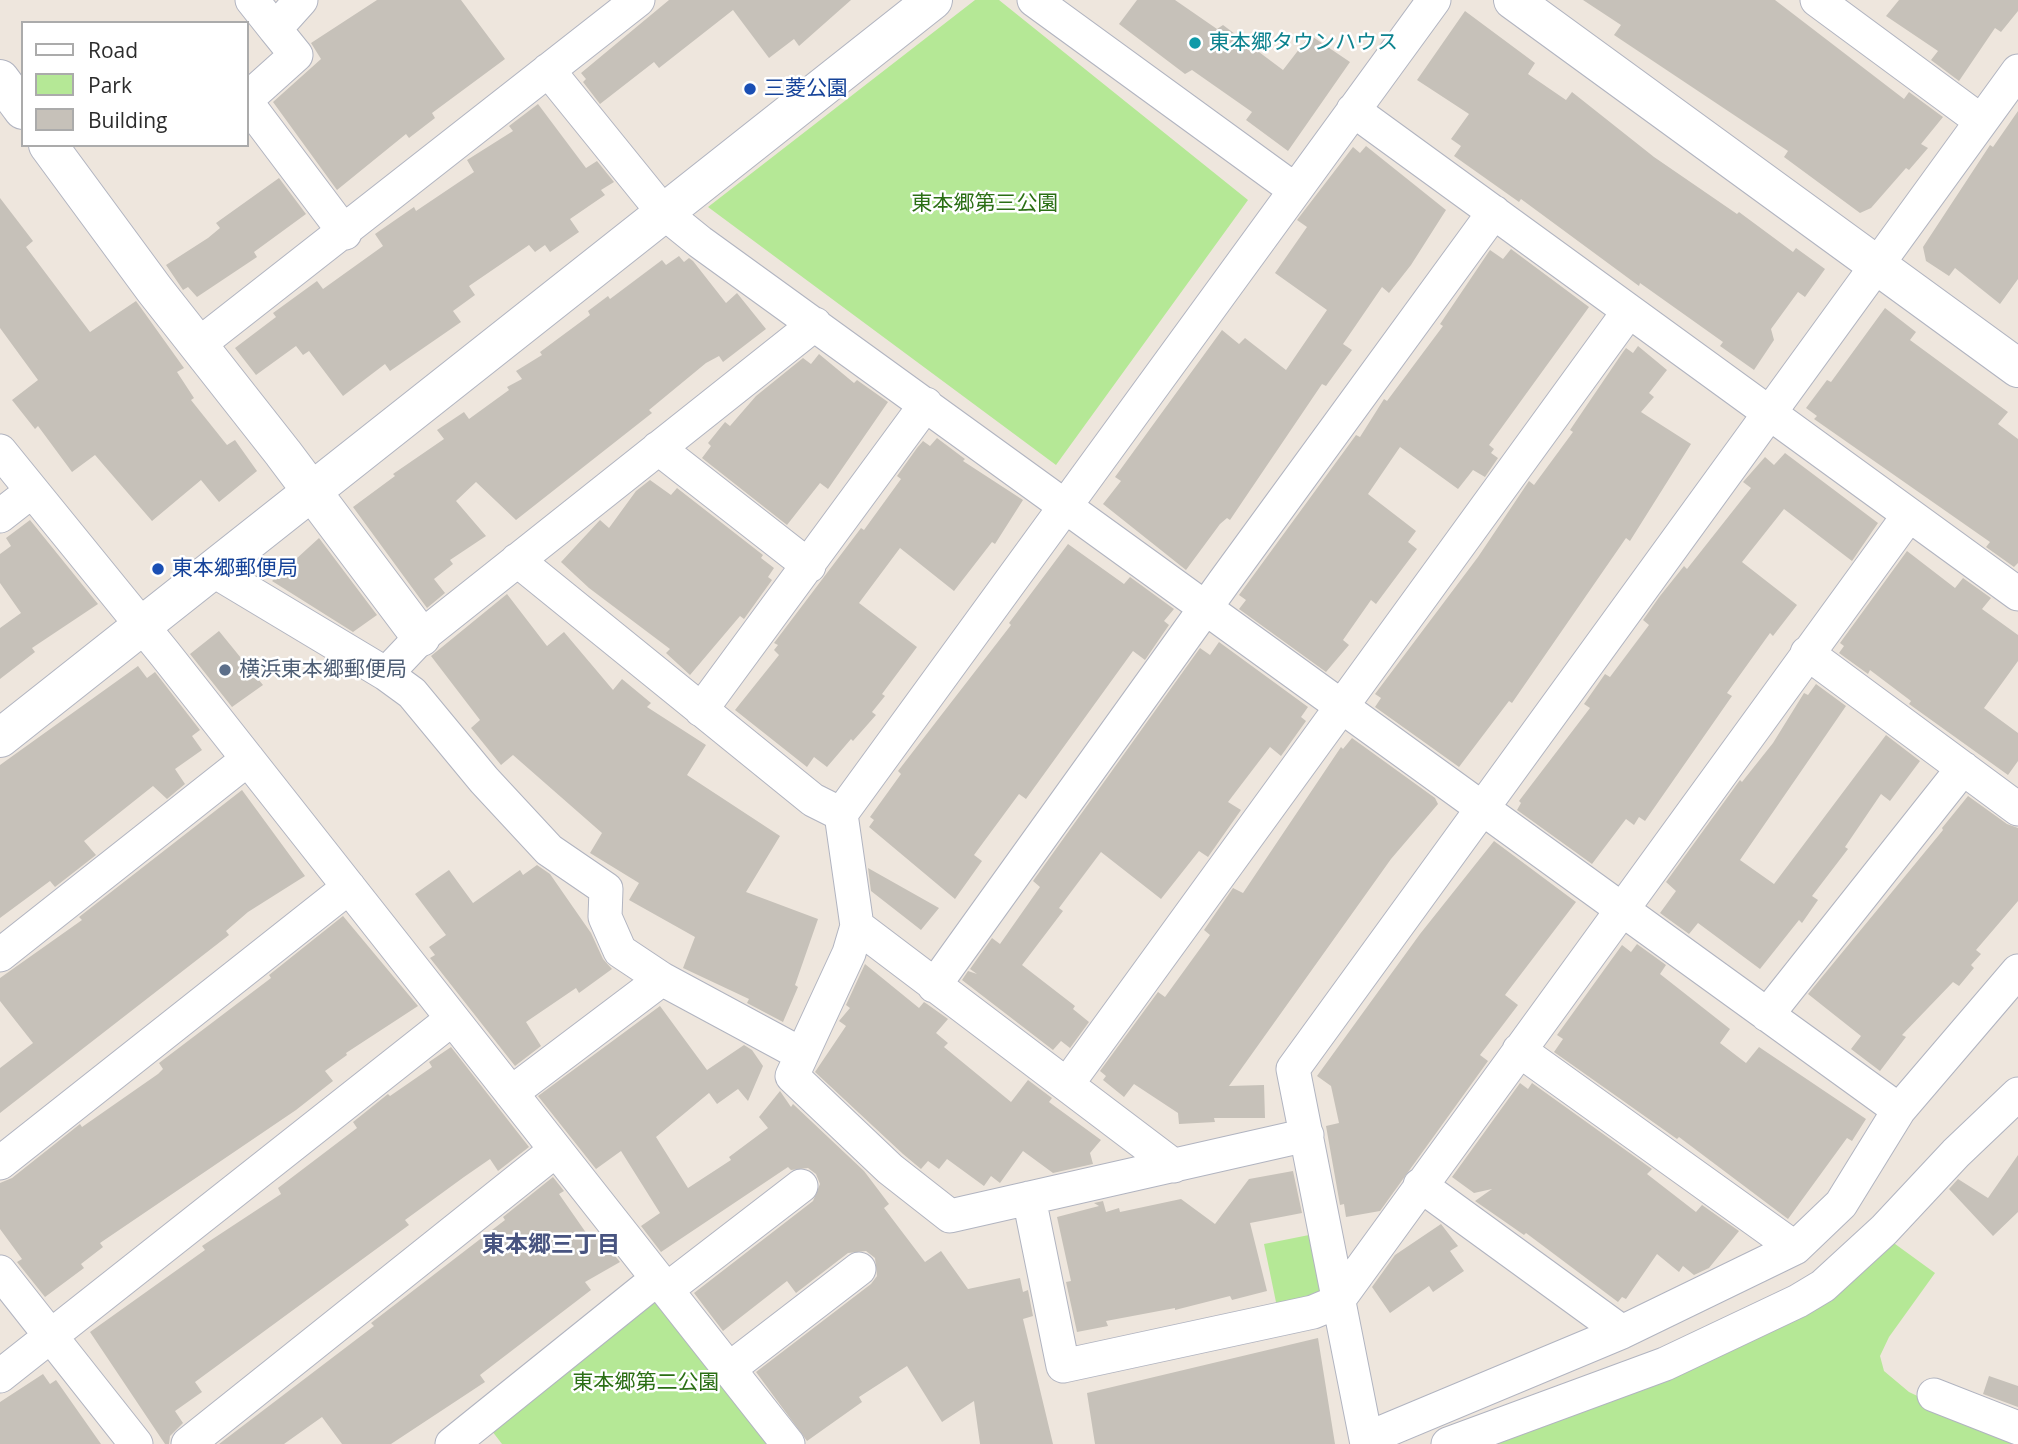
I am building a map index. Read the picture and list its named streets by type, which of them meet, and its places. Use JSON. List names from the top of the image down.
{
  "districts": ["東本郷三丁目"],
  "parks": ["東本郷第三公園", "東本郷第二公園"],
  "places": [
    "東本郷タウンハウス",
    "三菱公園",
    "東本郷郵便局",
    "横浜東本郷郵便局"
  ],
  "legend": ["Road", "Park", "Building"]
}
